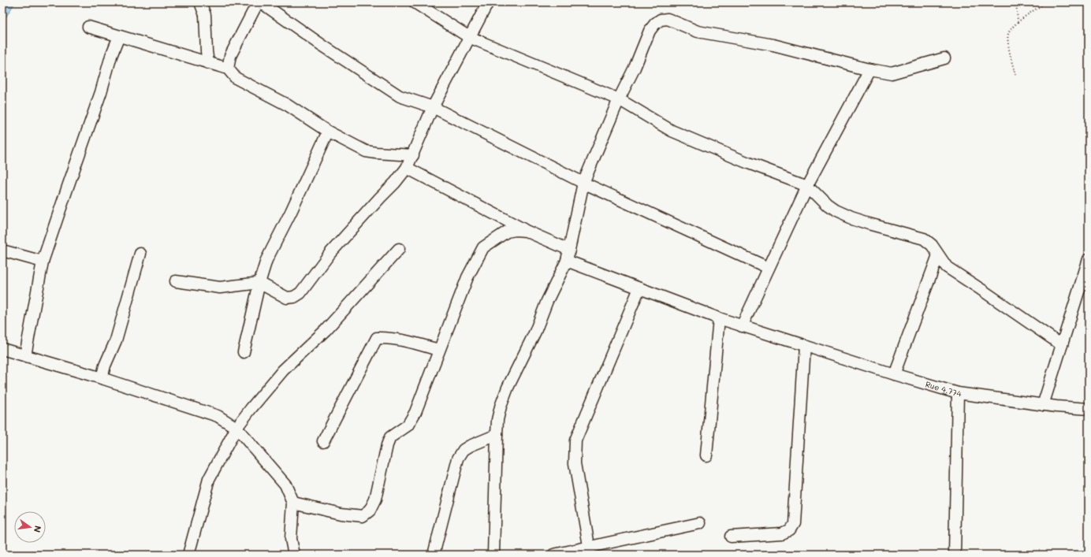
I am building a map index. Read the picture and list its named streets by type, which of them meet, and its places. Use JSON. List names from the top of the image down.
{
  "streets": {
    "street": ["Rue 4.774"]
  },
  "north": "right"
}
